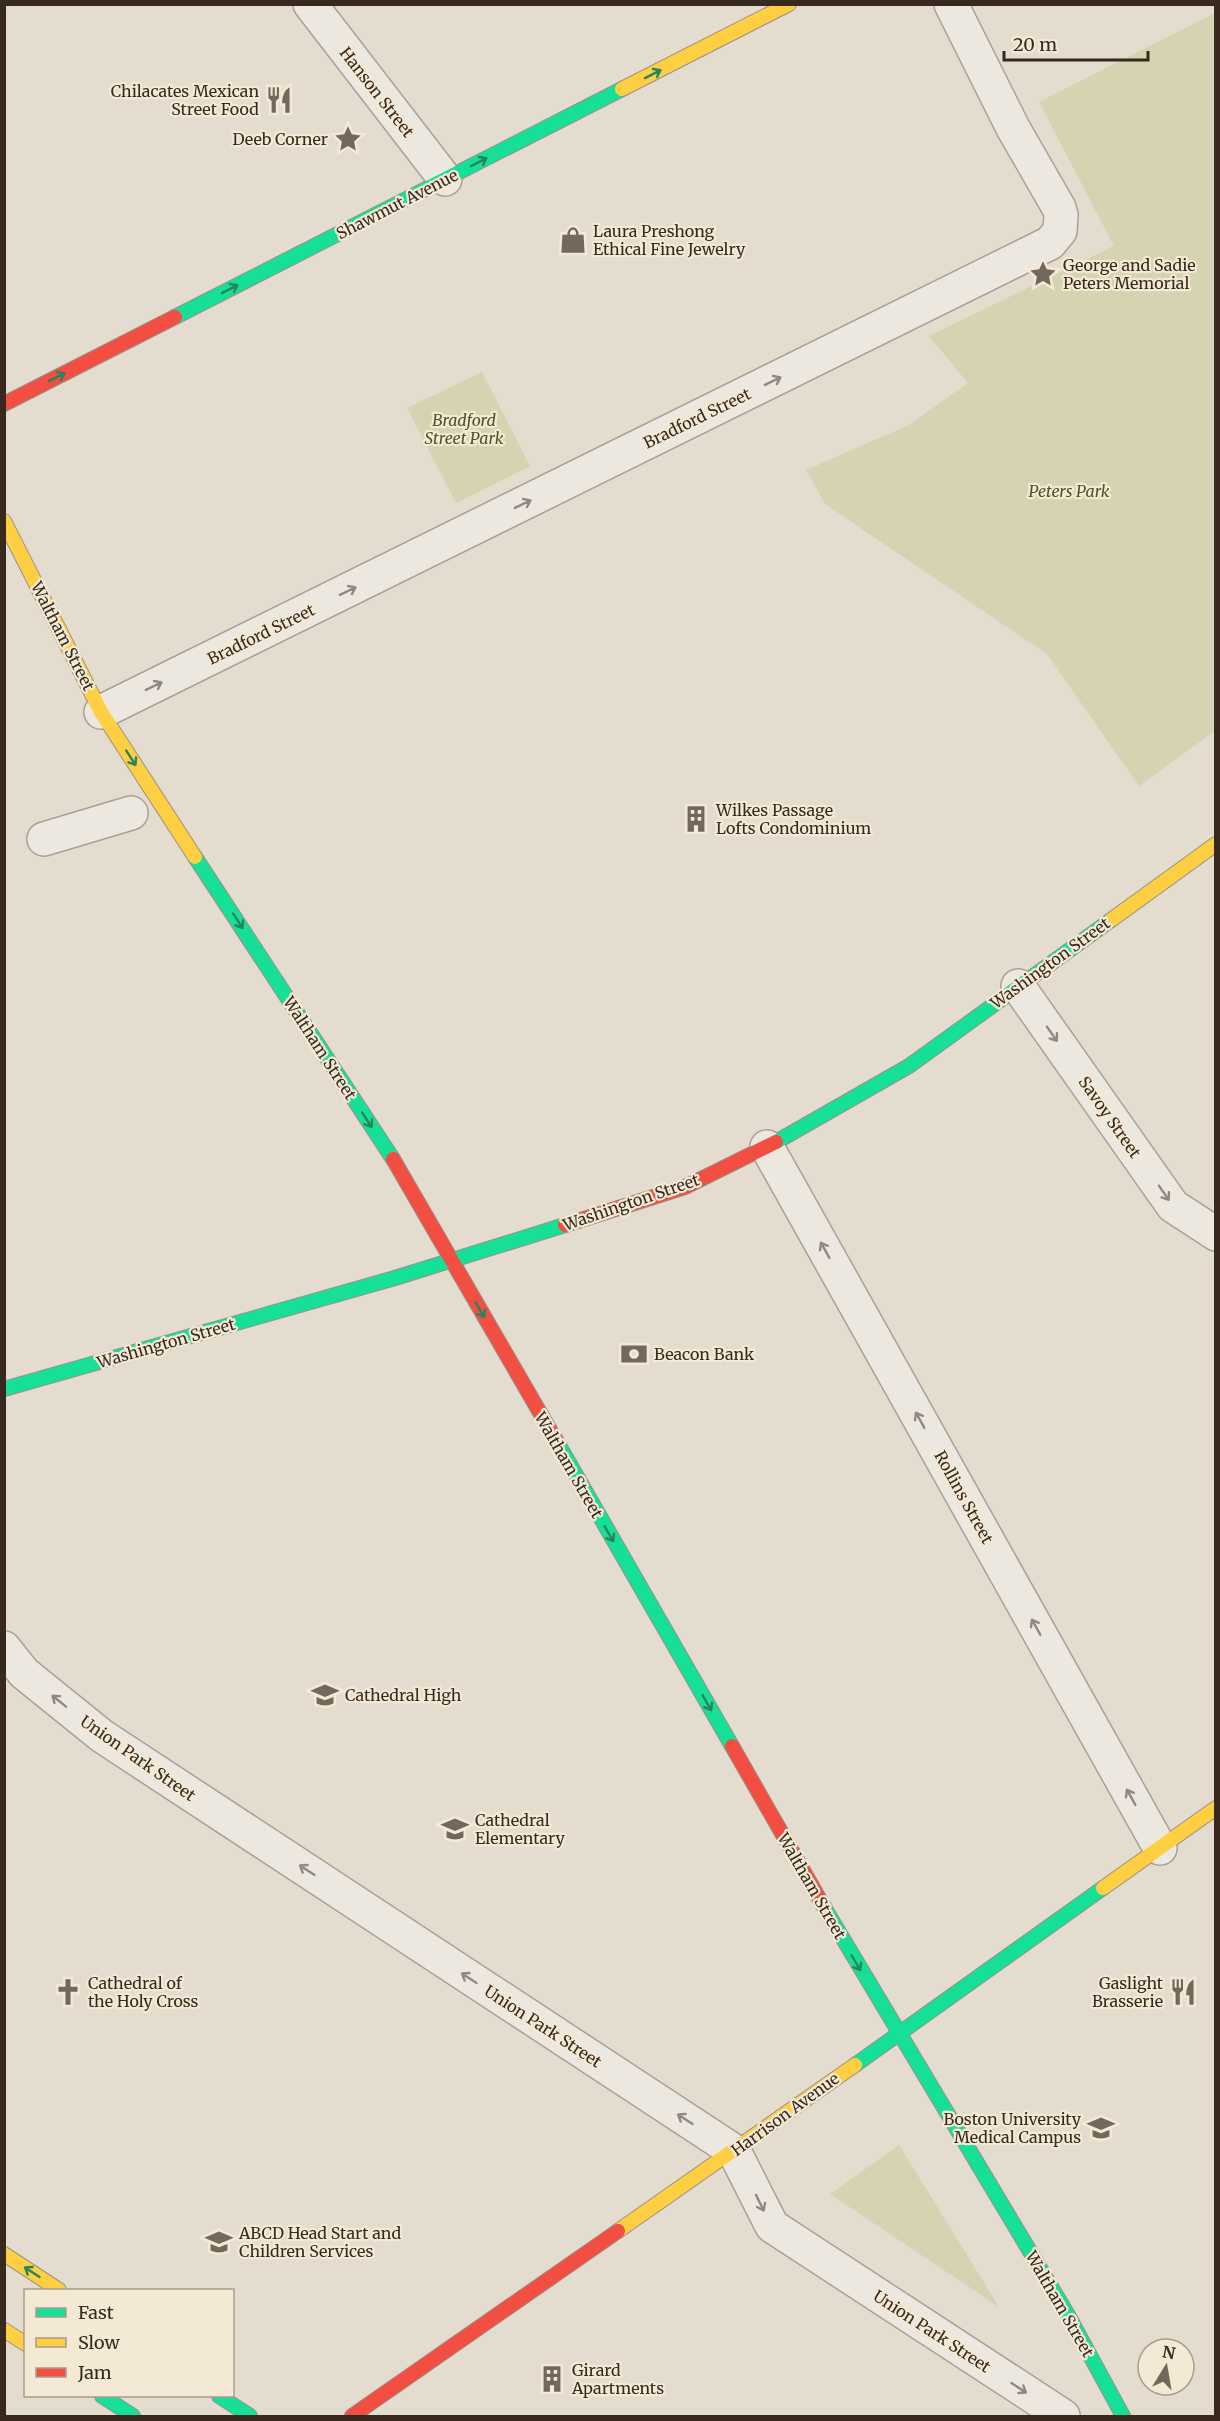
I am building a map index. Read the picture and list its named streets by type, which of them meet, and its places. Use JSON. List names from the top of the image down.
{
  "streets": {
    "main road": [
      "Shawmut Avenue",
      "Waltham Street",
      "Washington Street",
      "Harrison Avenue"
    ],
    "street": [
      "Hanson Street",
      "Bradford Street",
      "Savoy Street",
      "Rollins Street",
      "Union Park Street"
    ]
  },
  "crossings": [
    ["Hanson Street", "Shawmut Avenue"],
    ["Bradford Street", "Waltham Street"],
    ["Waltham Street", "Washington Street"],
    ["Waltham Street", "Harrison Avenue"],
    ["Washington Street", "Savoy Street"],
    ["Washington Street", "Rollins Street"],
    ["Rollins Street", "Harrison Avenue"],
    ["Union Park Street", "Harrison Avenue"]
  ],
  "one_way": [
    "Shawmut Avenue",
    "Bradford Street",
    "Waltham Street",
    "Savoy Street",
    "Rollins Street"
  ],
  "parks": ["Bradford Street Park", "Peters Park"],
  "places": {
    "restaurant": ["Chilacates Mexican Street Food", "Gaslight Brasserie"],
    "place": ["Deeb Corner", "George and Sadie Peters Memorial"],
    "shop": ["Laura Preshong Ethical Fine Jewelry"],
    "building": ["Wilkes Passage Lofts Condominium", "Girard Apartments"],
    "bank": ["Beacon Bank"],
    "school or university": [
      "Cathedral High",
      "Cathedral Elementary",
      "Boston University Medical Campus",
      "ABCD Head Start and Children Services"
    ],
    "church": ["Cathedral of the Holy Cross"]
  },
  "legend": ["Fast", "Slow", "Jam"],
  "scale_bar": "20 m",
  "north": "top"
}
